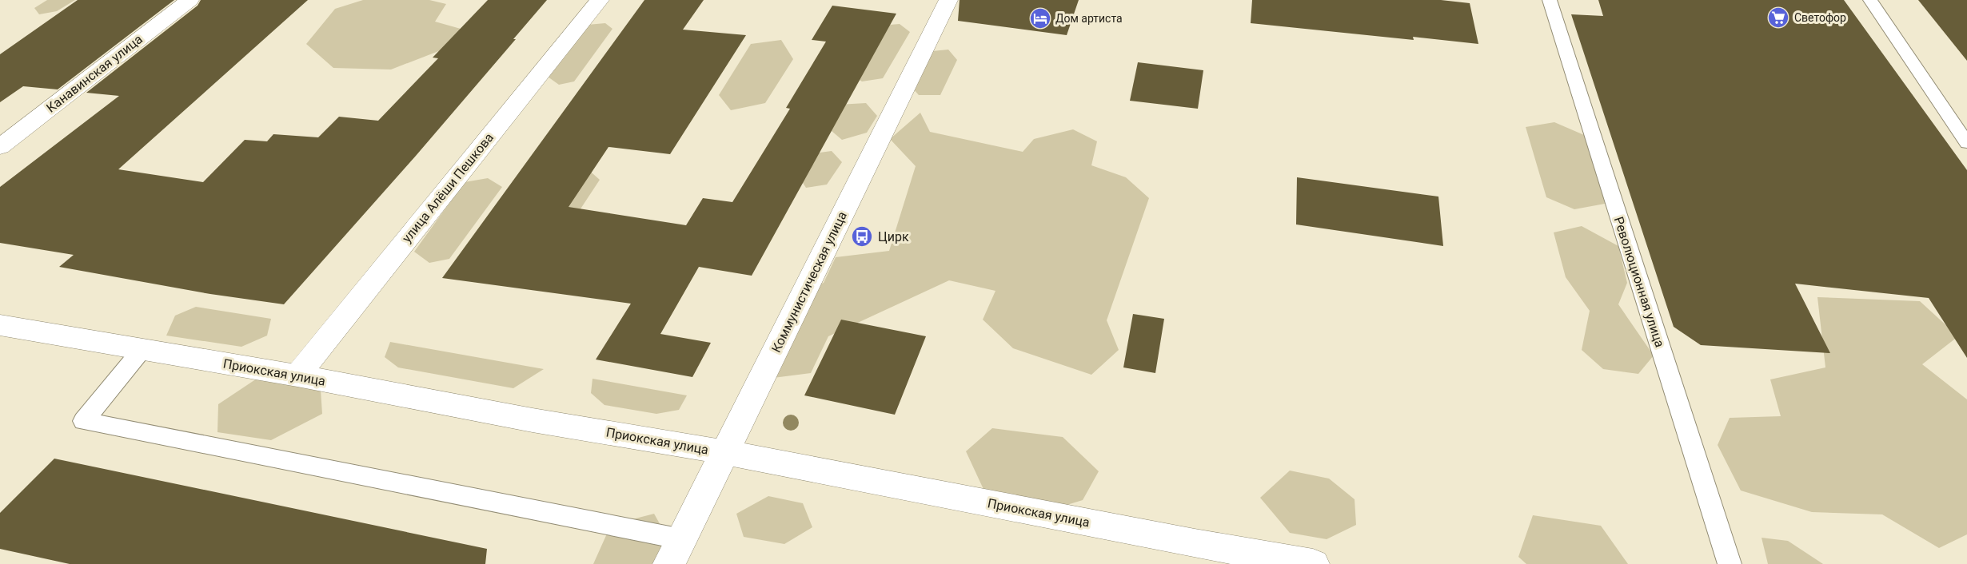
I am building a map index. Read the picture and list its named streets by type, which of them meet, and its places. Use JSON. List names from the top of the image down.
{
  "streets": {
    "street": [
      "Канавинская улица",
      "улица Алёши Пешкова",
      "Коммунистическая улица",
      "Приокская улица"
    ],
    "lane": ["Революционная улица"]
  },
  "crossings": [
    ["улица Алёши Пешкова", "Приокская улица"],
    ["Коммунистическая улица", "Приокская улица"]
  ],
  "places": {
    "supermarket": ["Светофор"],
    "hotel": ["Дом артиста"],
    "bus stop": ["Цирк"]
  }
}
